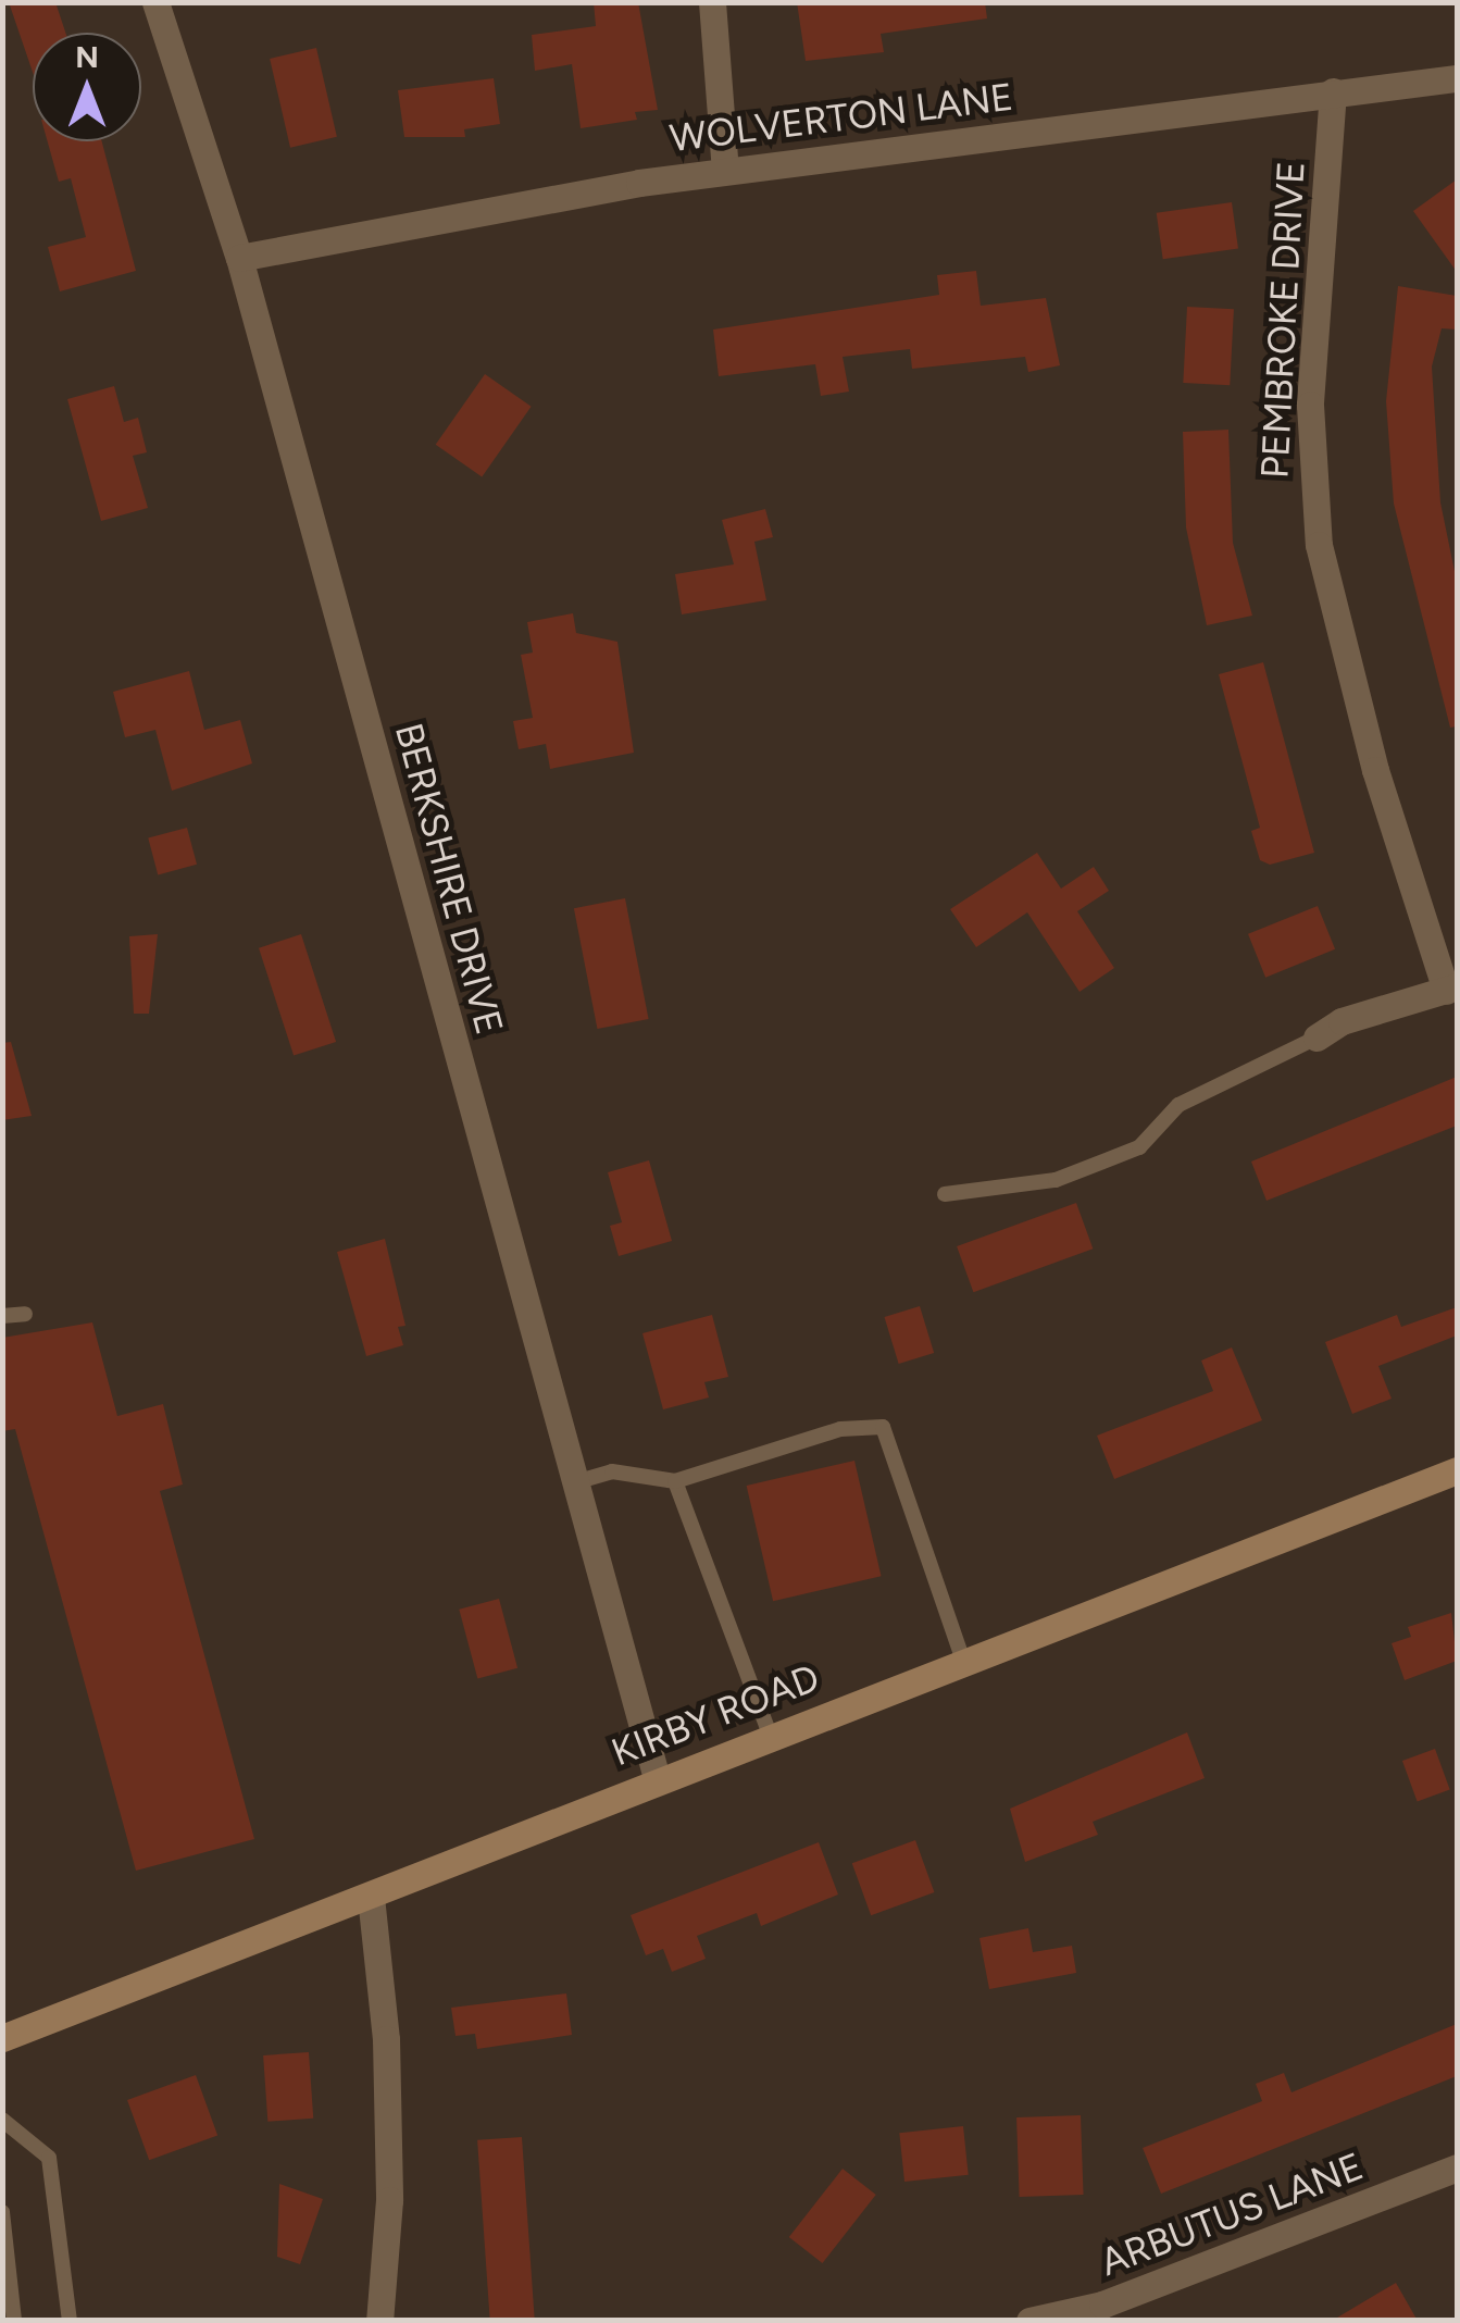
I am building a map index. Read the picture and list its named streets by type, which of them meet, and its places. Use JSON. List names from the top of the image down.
{
  "streets": {
    "main road": ["KIRBY ROAD"],
    "street": [
      "WOLVERTON LANE",
      "PEMBROKE DRIVE",
      "BERKSHIRE DRIVE",
      "ARBUTUS LANE"
    ]
  },
  "crossings": [
    ["WOLVERTON LANE", "PEMBROKE DRIVE"],
    ["WOLVERTON LANE", "BERKSHIRE DRIVE"],
    ["BERKSHIRE DRIVE", "KIRBY ROAD"]
  ],
  "north": "top"
}
